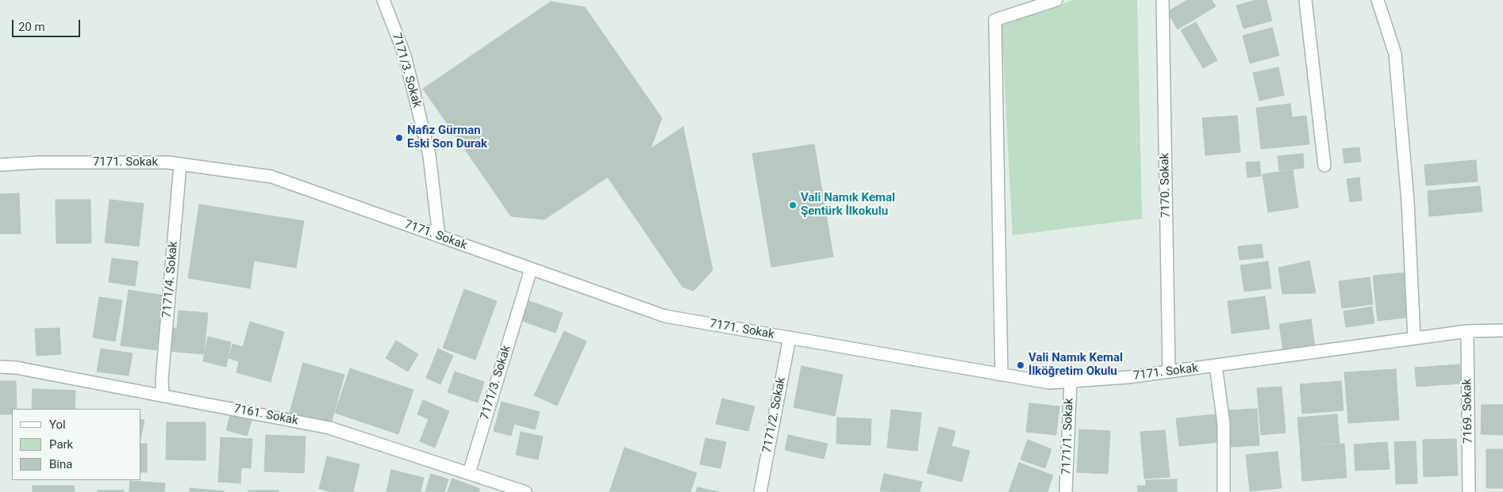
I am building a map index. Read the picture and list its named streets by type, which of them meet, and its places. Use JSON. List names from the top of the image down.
{
  "streets": {
    "street": [
      "7171/3. Sokak",
      "7171. Sokak",
      "7170. Sokak",
      "7171/4. Sokak",
      "7169. Sokak",
      "7161. Sokak",
      "7171/2. Sokak",
      "7171/1. Sokak"
    ]
  },
  "crossings": [
    ["7171/3. Sokak", "7171. Sokak"],
    ["7171/3. Sokak", "7161. Sokak"],
    ["7171. Sokak", "7170. Sokak"],
    ["7171. Sokak", "7171/4. Sokak"],
    ["7171. Sokak", "7169. Sokak"],
    ["7171. Sokak", "7171/2. Sokak"],
    ["7171. Sokak", "7171/1. Sokak"],
    ["7171/4. Sokak", "7161. Sokak"]
  ],
  "places": ["Nafiz Gürman Eski Son Durak", "Vali Namık Kemal Şentürk İlkokulu", "Vali Namık Kemal İlköğretim Okulu"],
  "legend": ["Yol", "Park", "Bina"],
  "scale_bar": "20 m"
}
